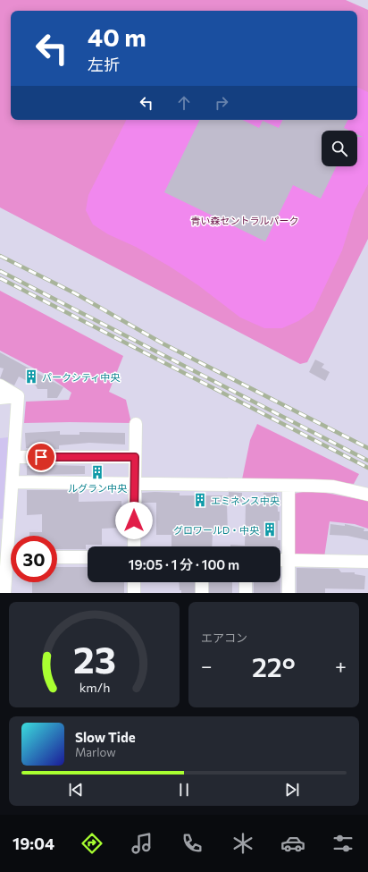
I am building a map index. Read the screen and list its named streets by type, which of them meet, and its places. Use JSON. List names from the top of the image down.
{
  "parks": ["青い森セントラルパーク"],
  "places": {
    "building": [
      "パークシティ中央",
      "ルグラン中央",
      "エミネンス中央",
      "グロワールD・中央"
    ]
  },
  "page": {
    "turn": ["40 m", "左折"],
    "limit": "30",
    "trip": "19:05 · 1 分 · 100 m",
    "tile": "エアコン",
    "heat": ["−", "22°", "+"],
    "song": ["Slow Tide", "Marlow"],
    "tabs": "19:04",
    "gauge": ["23", "km/h"]
  }
}
